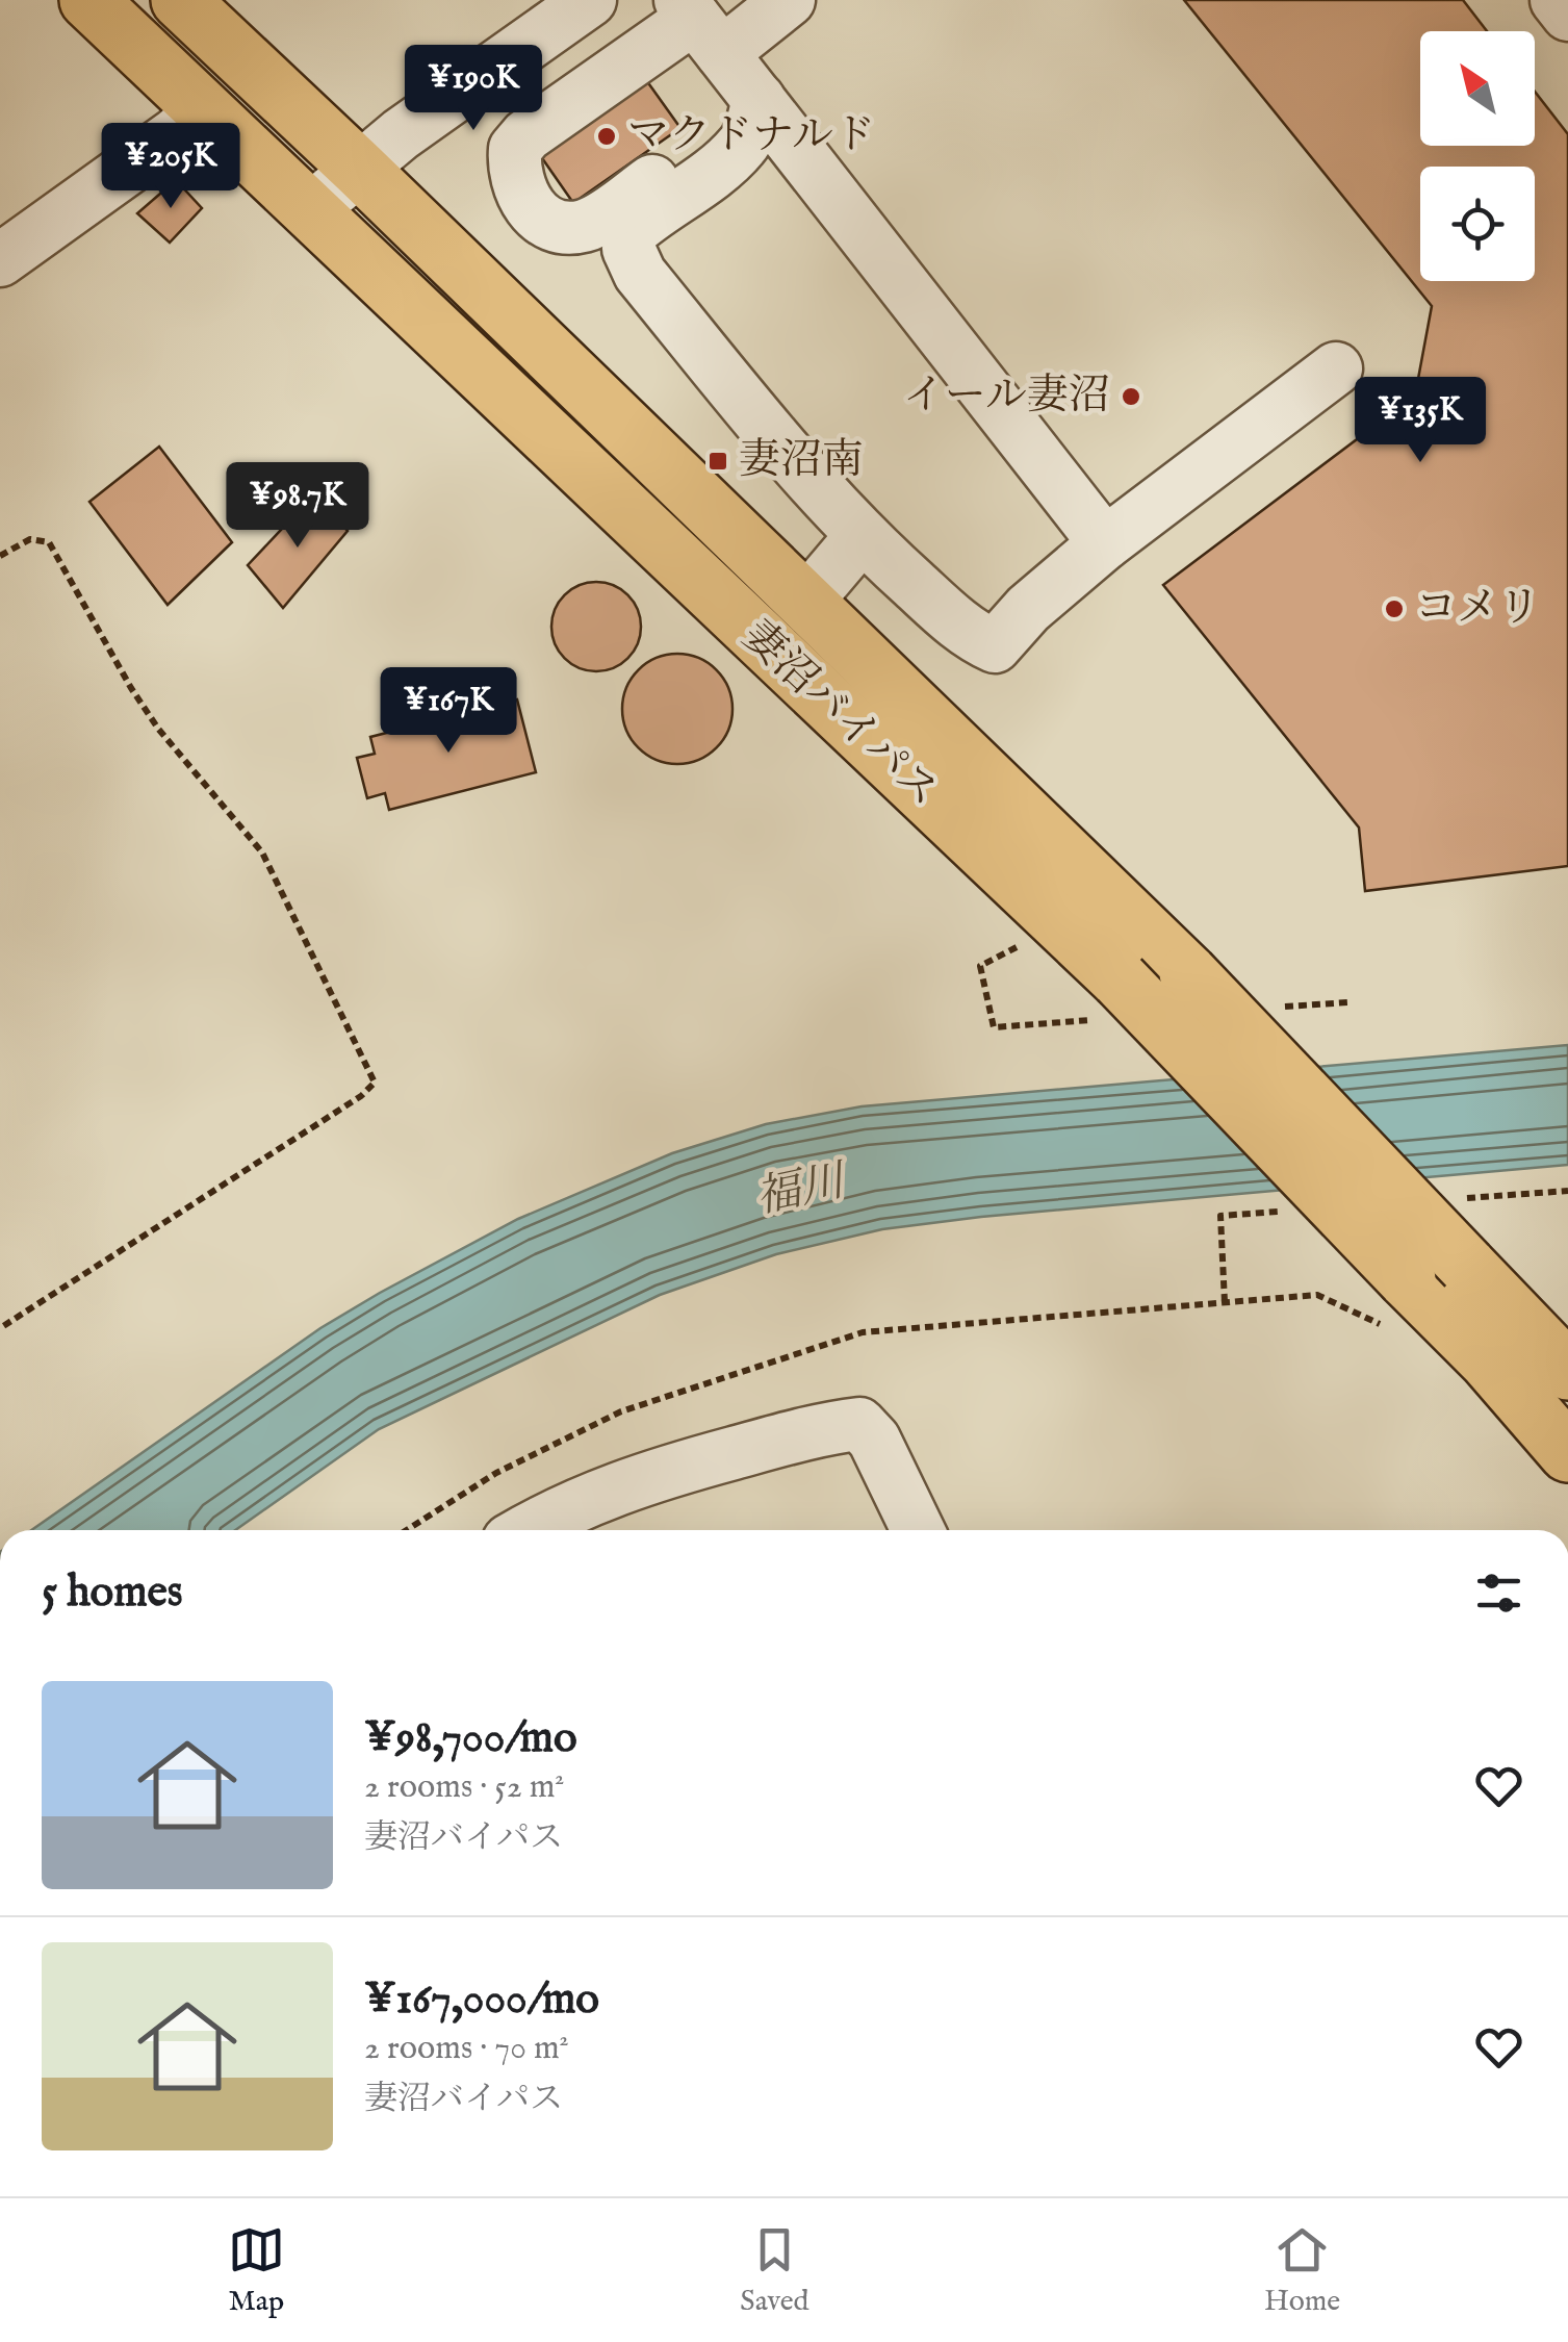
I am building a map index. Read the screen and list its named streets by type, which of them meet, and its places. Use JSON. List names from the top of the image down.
{
  "streets": {
    "highway": ["妻沼バイパス"]
  },
  "water": ["福川"],
  "places": {
    "other": ["マクドナルド", "イール妻沼", "コメリ"],
    "transit": ["妻沼南"]
  },
  "north": "top left",
  "page": {
    "price": [
      "¥190K",
      "¥205K",
      "¥135K",
      "¥98.7K",
      "¥167K"
    ],
    "heading": "5 homes",
    "list": [
      {
        "name": "¥98,700/mo",
        "note": "2 rooms · 52 m² · 妻沼バイパス"
      },
      {
        "name": "¥167,000/mo",
        "note": "2 rooms · 70 m² · 妻沼バイパス"
      }
    ],
    "tabs": ["Map", "Saved", "Home"]
  }
}
